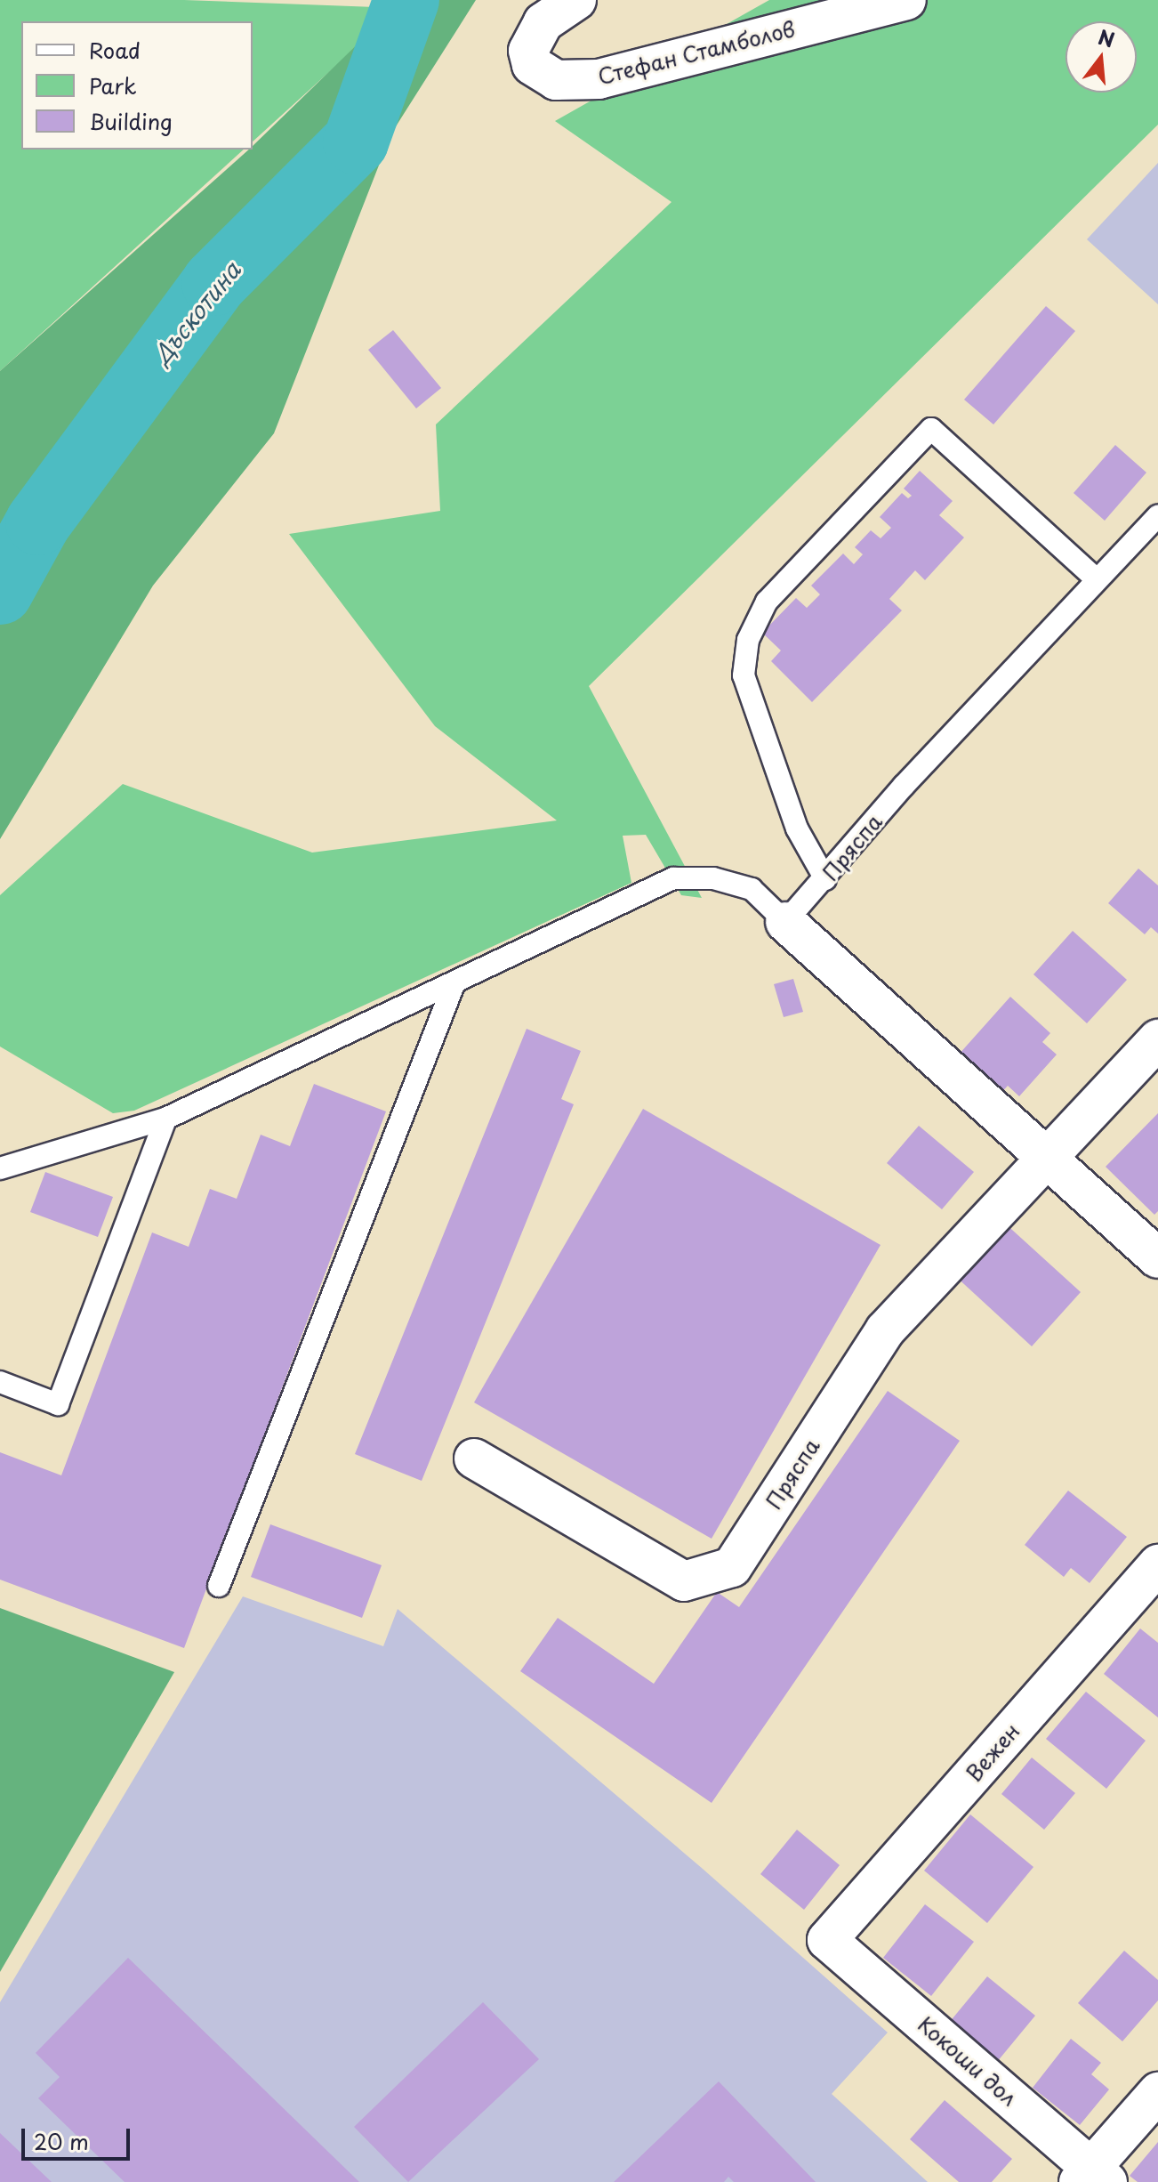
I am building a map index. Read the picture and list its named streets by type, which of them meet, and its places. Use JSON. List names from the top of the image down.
{
  "streets": {
    "street": [
      "Стефан Стамболов",
      "Пряспа",
      "Вежен",
      "Кокоши дол"
    ]
  },
  "crossings": [
    ["Вежен", "Кокоши дол"]
  ],
  "water": ["Дъскотина"],
  "legend": ["Road", "Park", "Building"],
  "scale_bar": "20 m",
  "north": "top"
}
